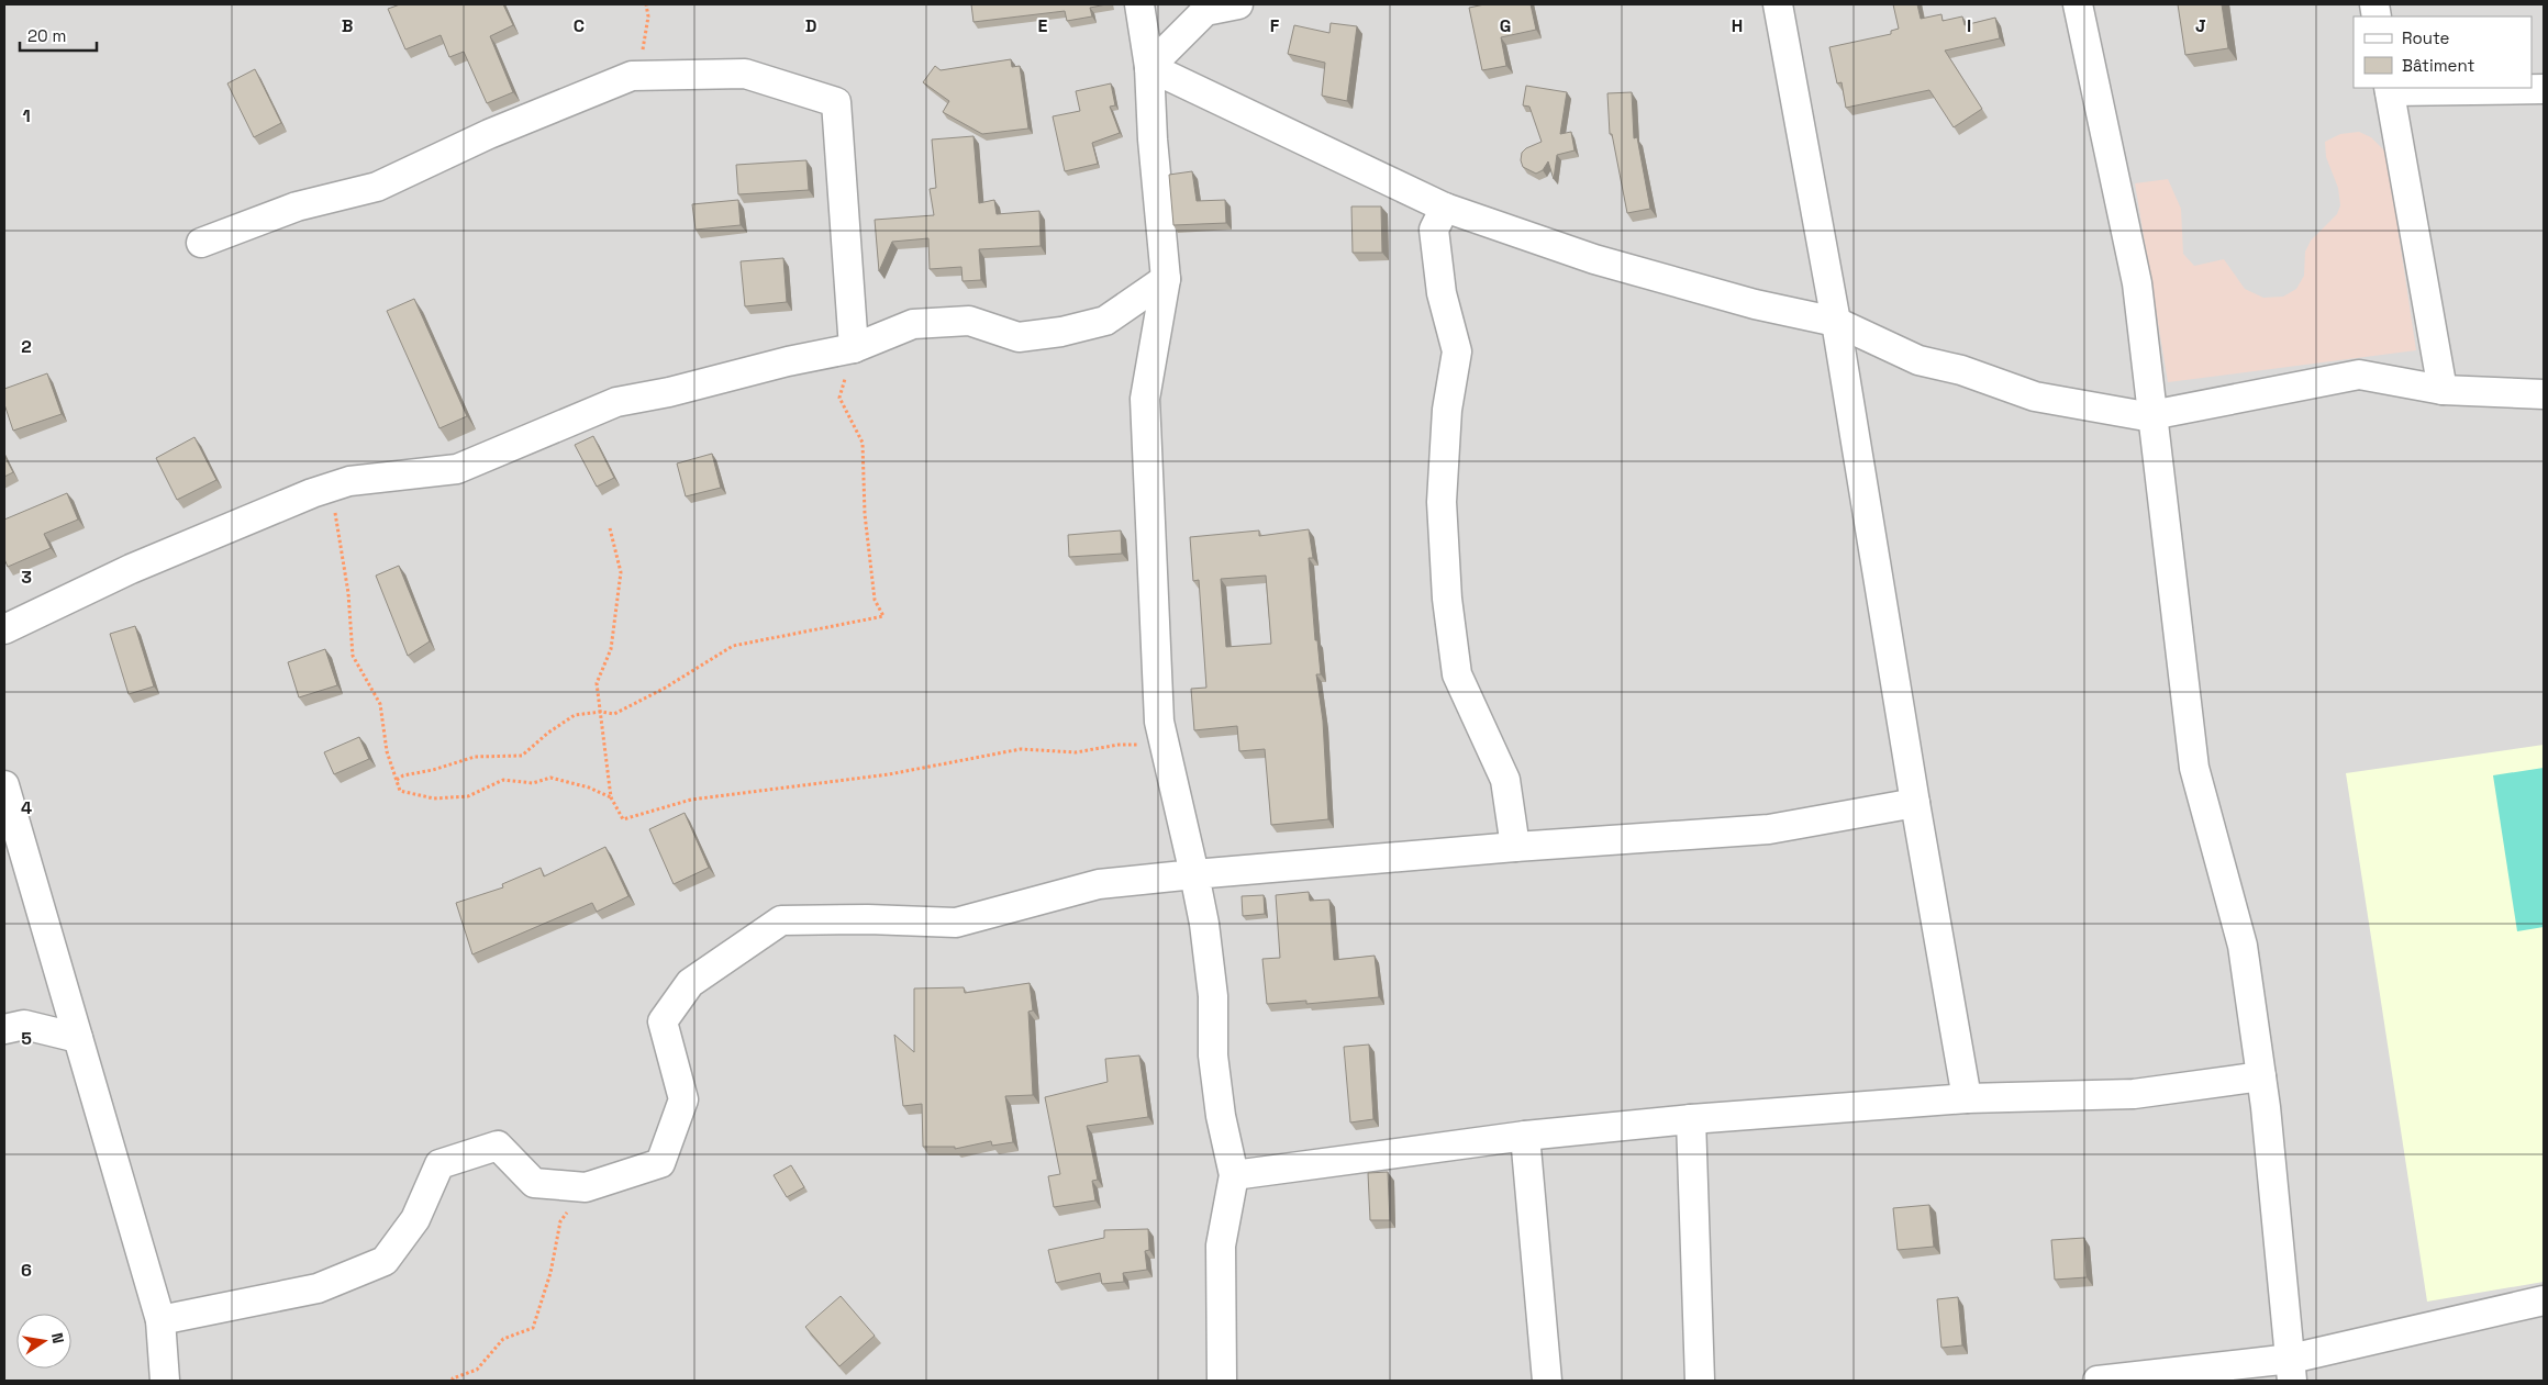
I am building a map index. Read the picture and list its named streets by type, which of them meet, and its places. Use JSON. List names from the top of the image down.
{
  "legend": ["Route", "Bâtiment"],
  "scale_bar": "20 m",
  "north": "right",
  "grid": {
    "columns": [
      "B",
      "C",
      "D",
      "E",
      "F",
      "G",
      "H",
      "I",
      "J"
    ],
    "rows": [
      "1",
      "2",
      "3",
      "4",
      "5",
      "6"
    ]
  }
}
